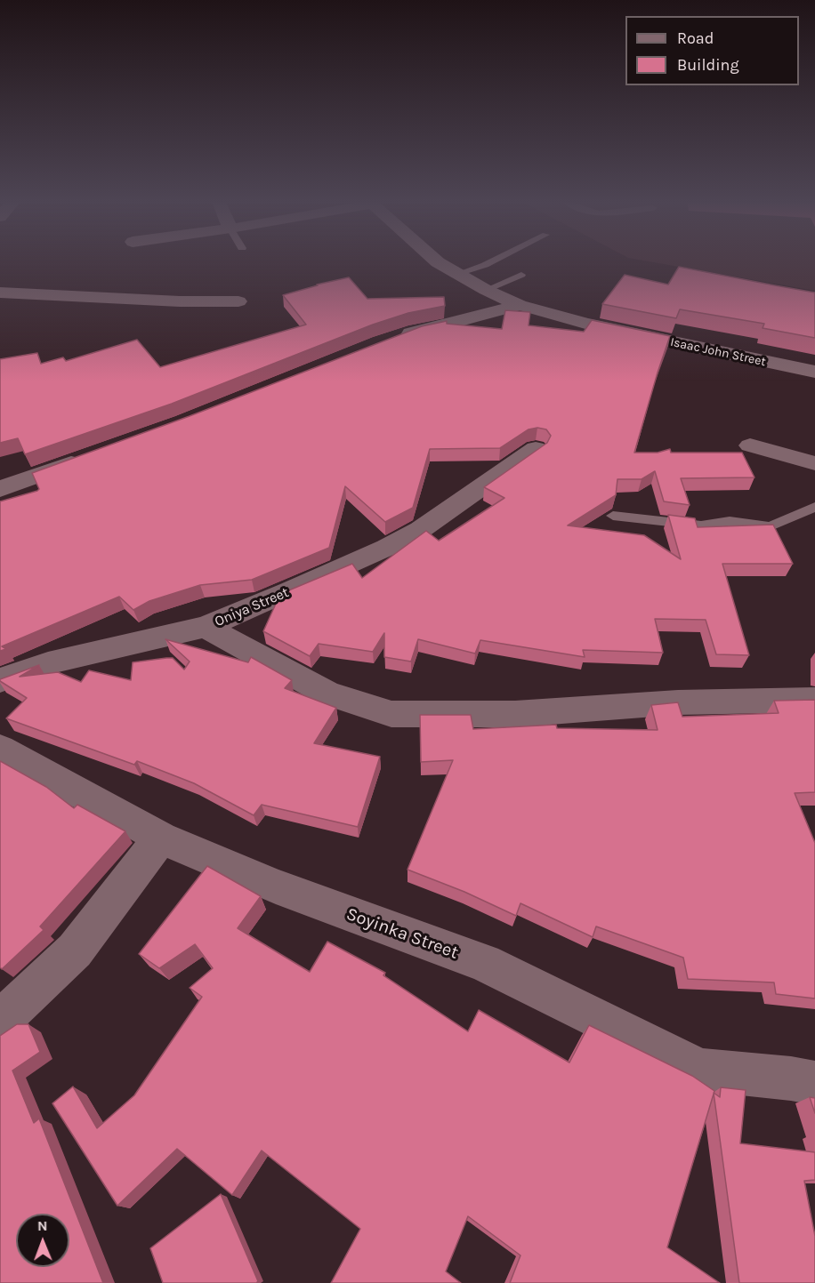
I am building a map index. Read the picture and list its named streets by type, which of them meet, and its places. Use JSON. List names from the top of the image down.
{
  "streets": {
    "street": ["Isaac John Street", "Oniya Street", "Soyinka Street"]
  },
  "legend": ["Road", "Building"],
  "north": "top"
}
